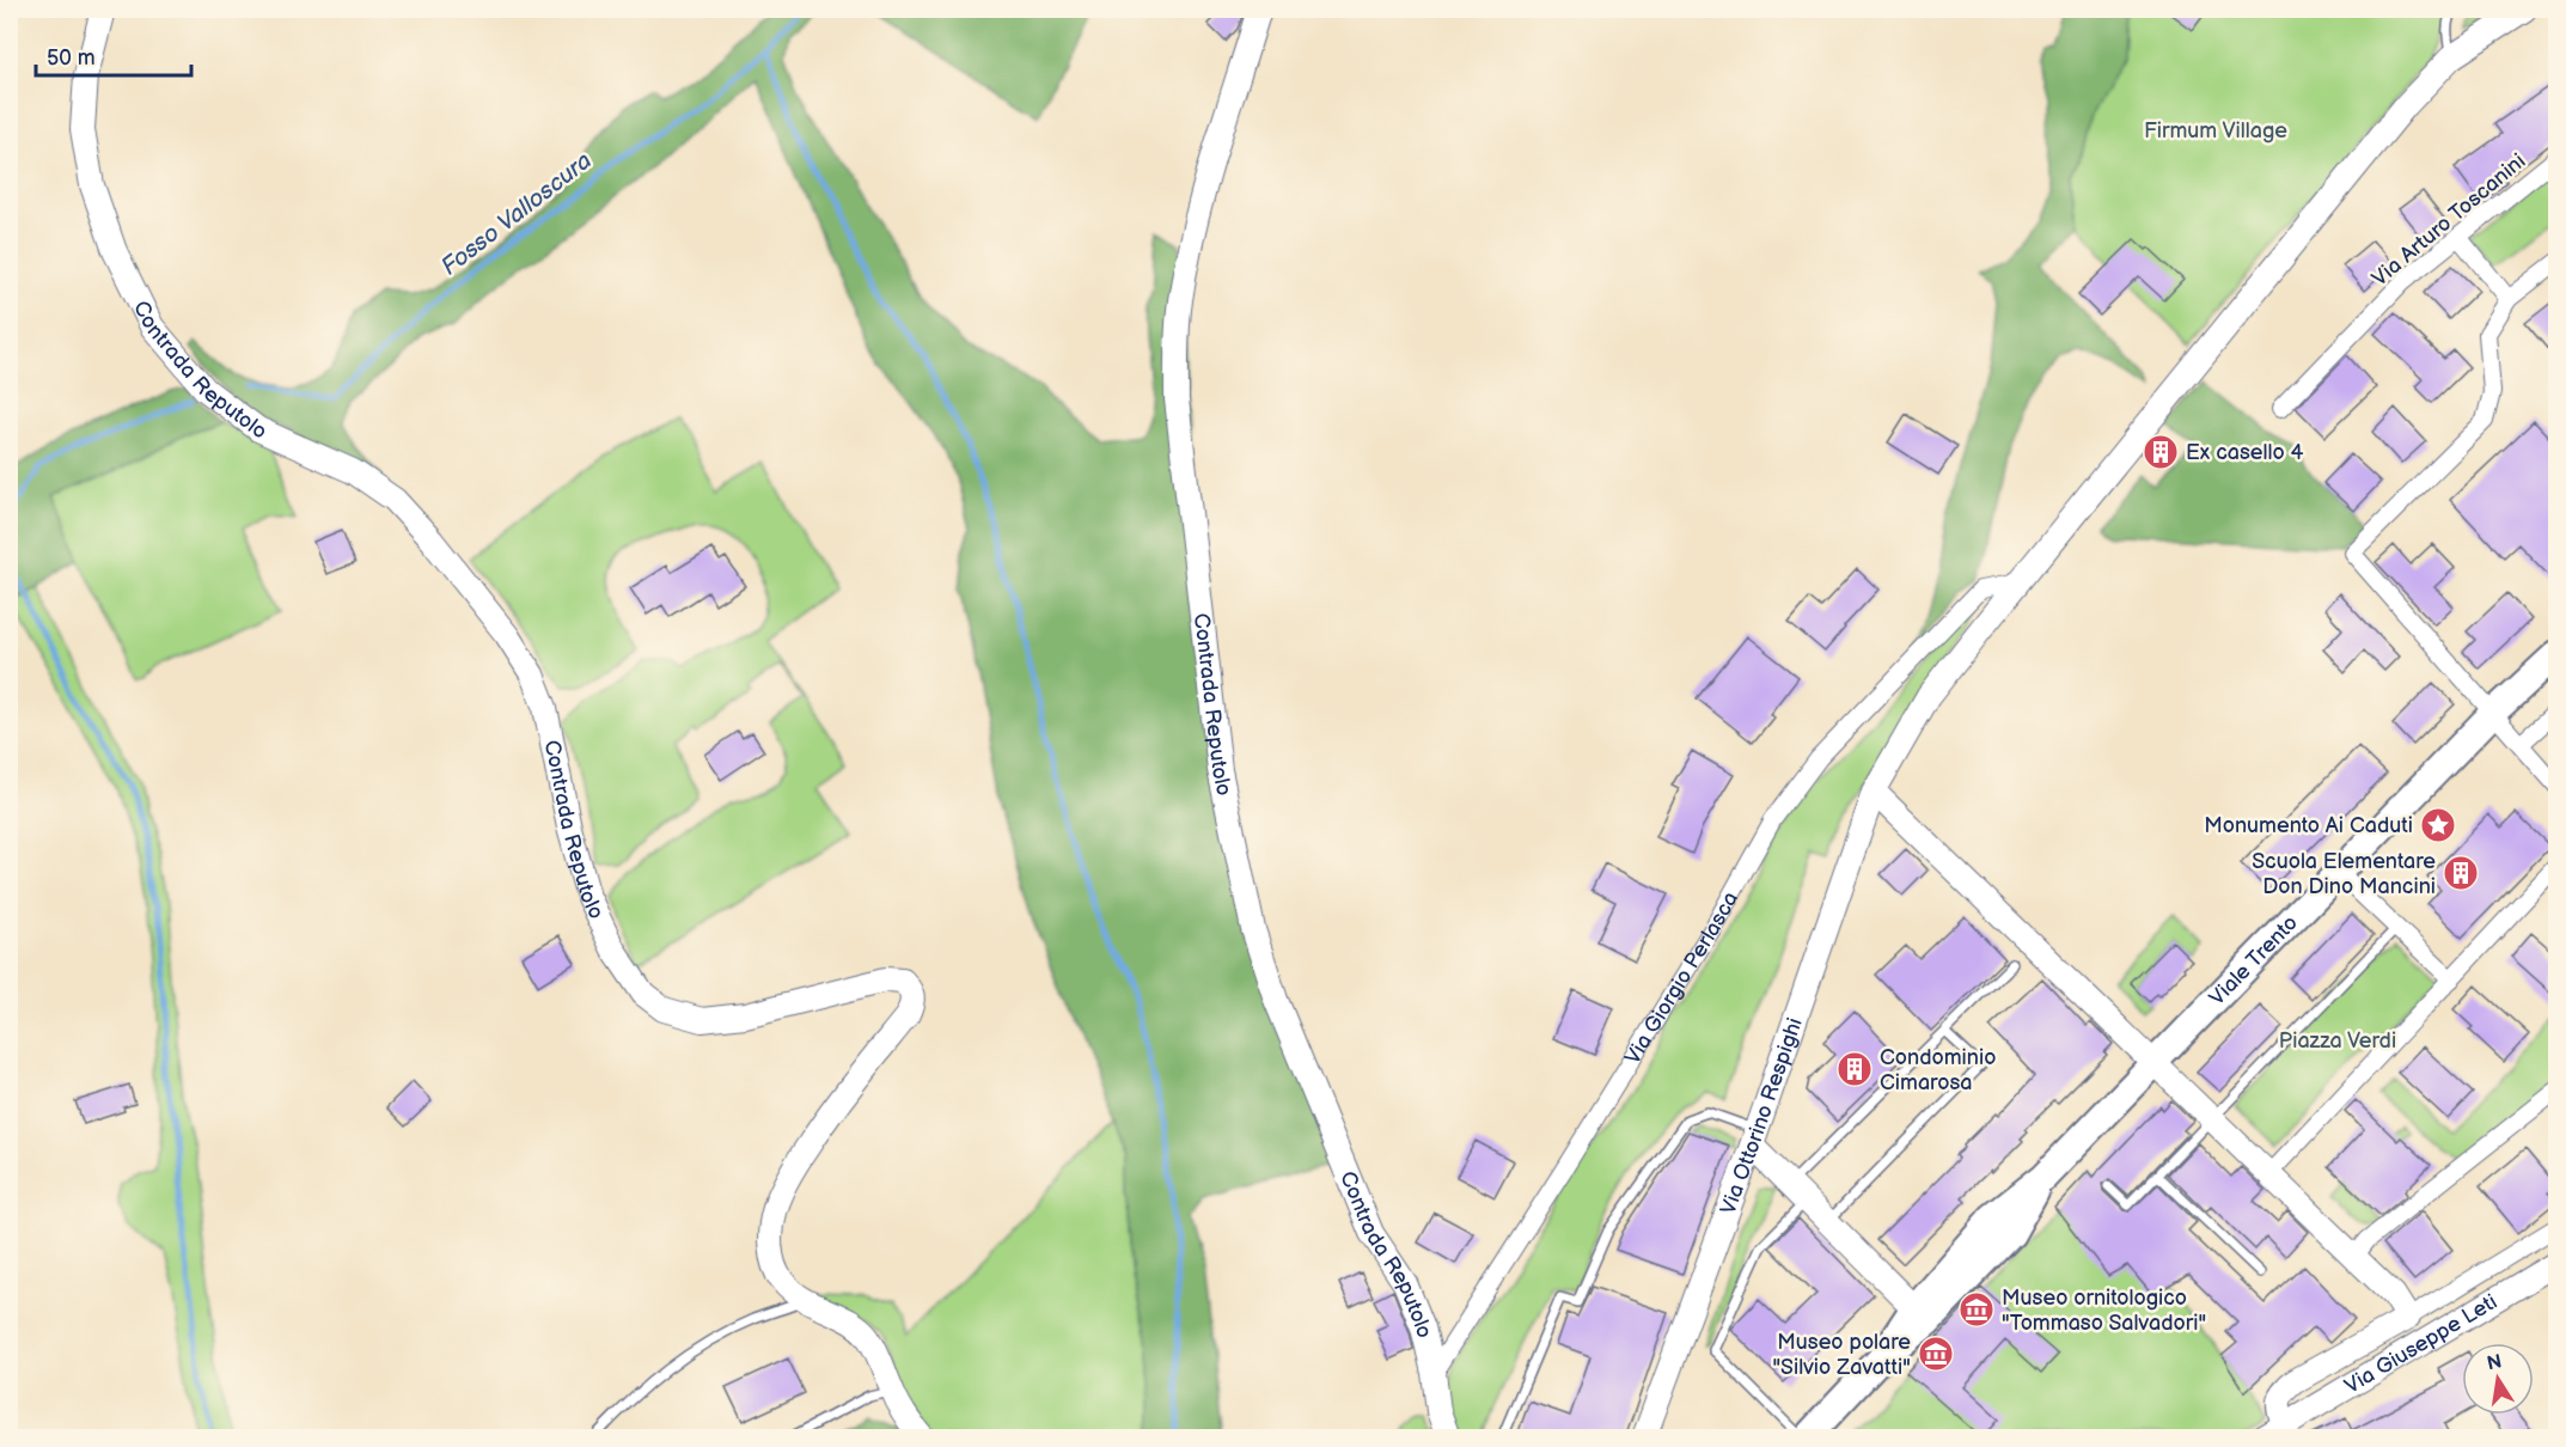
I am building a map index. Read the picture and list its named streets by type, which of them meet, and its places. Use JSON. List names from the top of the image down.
{
  "streets": {
    "main road": ["Viale Trento"],
    "street": [
      "Via Arturo Toscanini",
      "Contrada Reputolo",
      "Via Giorgio Perlasca",
      "Via Ottorino Respighi",
      "Via Giuseppe Leti"
    ]
  },
  "crossings": [
    ["Contrada Reputolo", "Via Giorgio Perlasca"],
    ["Via Giorgio Perlasca", "Via Ottorino Respighi"]
  ],
  "water": ["Fosso Valloscura"],
  "parks": ["Firmum Village", "Piazza Verdi"],
  "places": {
    "building": ["Ex casello 4", "Scuola Elementare Don Dino Mancini", "Condominio Cimarosa"],
    "place": ["Monumento Ai Caduti"],
    "museum": ["Museo ornitologico \"Tommaso Salvadori\"", "Museo polare \"Silvio Zavatti\""]
  },
  "scale_bar": "50 m",
  "north": "top"
}
